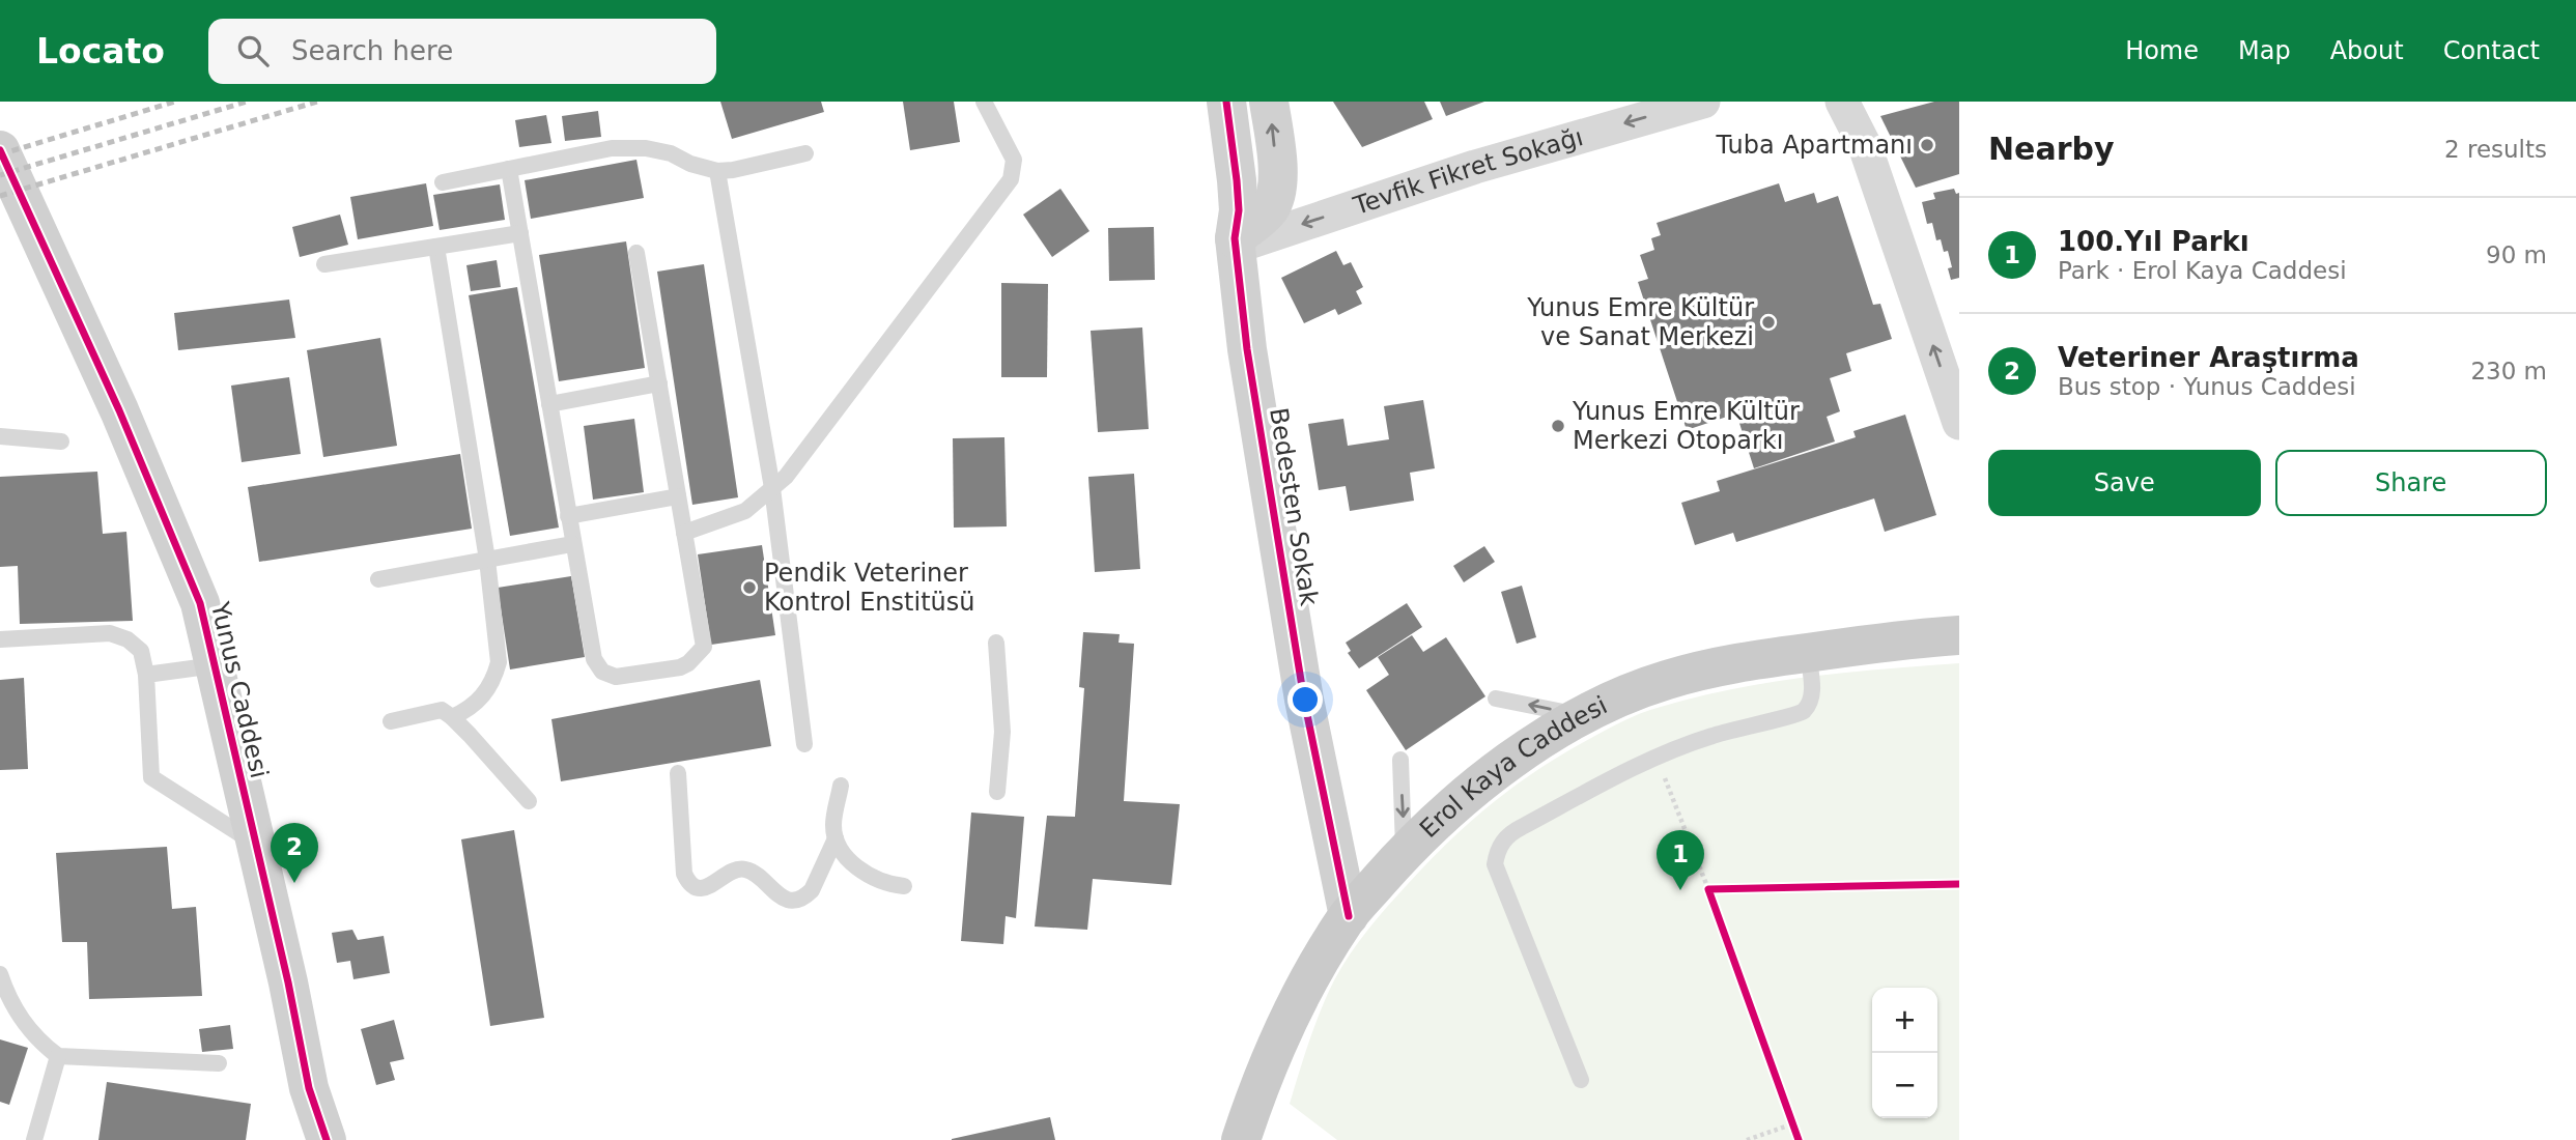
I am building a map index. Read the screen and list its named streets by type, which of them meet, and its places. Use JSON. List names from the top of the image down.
{
  "streets": {
    "main road": ["Erol Kaya Caddesi"],
    "street": ["Tevfik Fikret Sokağı", "Bedesten Sokak", "Yunus Caddesi"]
  },
  "crossings": [
    ["Tevfik Fikret Sokağı", "Bedesten Sokak"],
    ["Bedesten Sokak", "Erol Kaya Caddesi"]
  ],
  "one_way": ["Tevfik Fikret Sokağı"],
  "places": [
    "Tuba Apartmanı",
    "Yunus Emre Kültür ve Sanat Merkezi",
    "Yunus Emre Kültür Merkezi Otoparkı",
    "Pendik Veteriner Kontrol Enstitüsü"
  ],
  "page": {
    "header": "Locato",
    "search": "Search here",
    "nav": [
      "Home",
      "Map",
      "About",
      "Contact"
    ],
    "heading": ["Nearby", "2 results"],
    "list": [
      {
        "mark": "1",
        "name": "100.Yıl Parkı",
        "note": "Park · Erol Kaya Caddesi",
        "value": "90 m"
      },
      {
        "mark": "2",
        "name": "Veteriner Araştırma",
        "note": "Bus stop · Yunus Caddesi",
        "value": "230 m"
      }
    ],
    "buttons": ["Save", "Share"],
    "pins": ["2", "1"],
    "map_buttons": ["+", "−"]
  }
}
